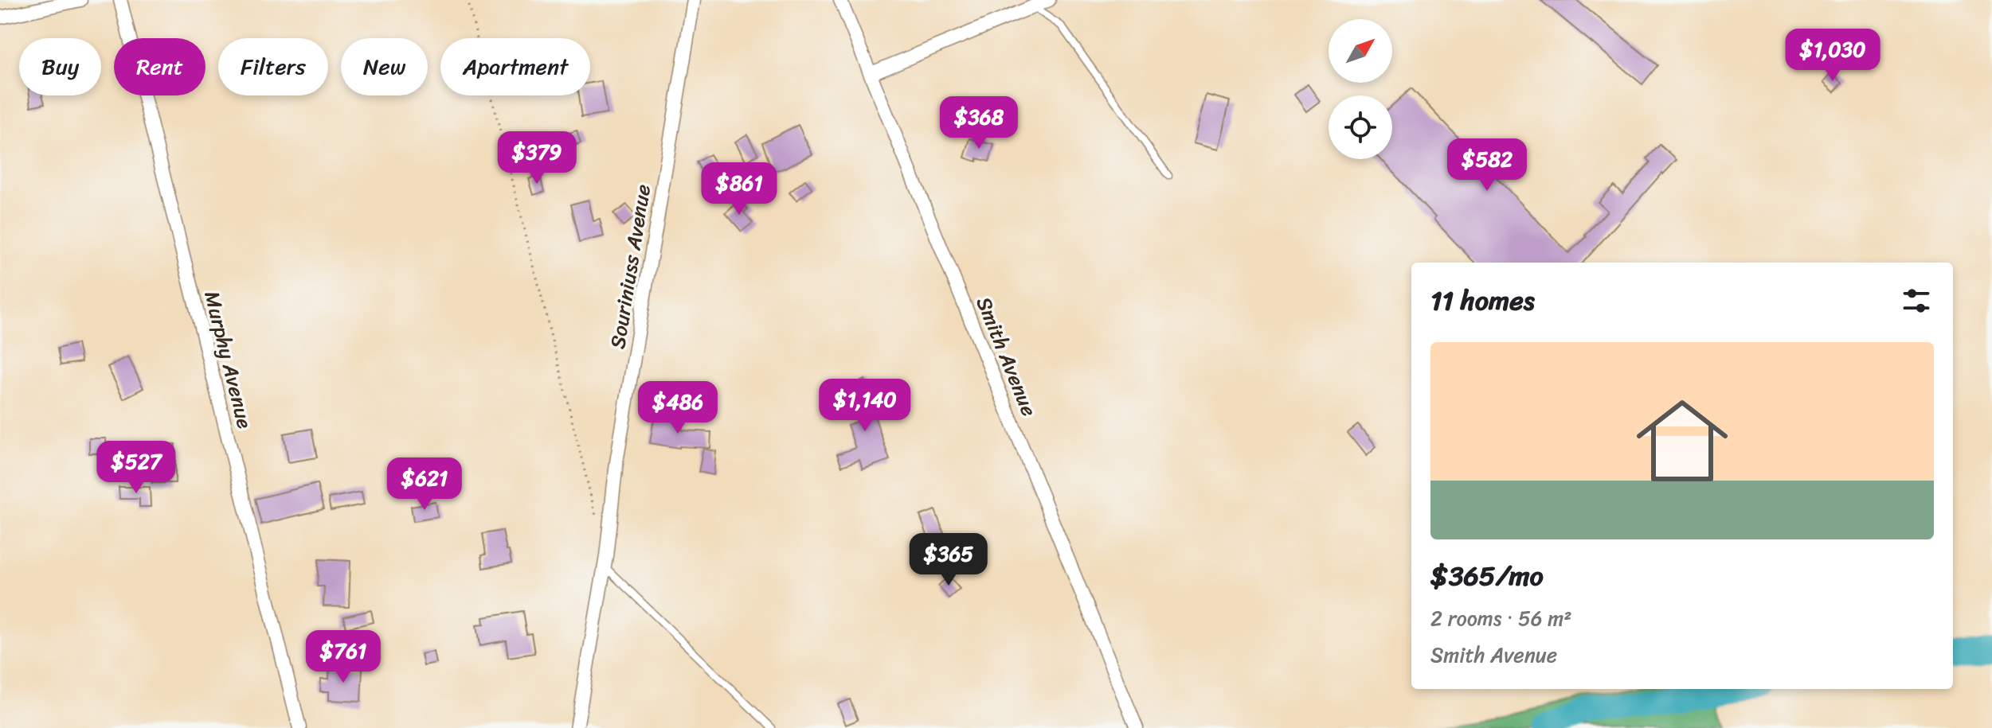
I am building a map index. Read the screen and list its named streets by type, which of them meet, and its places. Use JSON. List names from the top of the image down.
{
  "streets": {
    "street": ["Souriniuss Avenue", "Smith Avenue", "Murphy Avenue"]
  },
  "north": "top right",
  "page": {
    "price": [
      "$1,030",
      "$368",
      "$379",
      "$582",
      "$861",
      "$1,140",
      "$486",
      "$527",
      "$621",
      "$365",
      "$761"
    ],
    "chip": [
      "Buy",
      "Rent",
      "Filters",
      "New",
      "Apartment"
    ],
    "heading": "11 homes",
    "list": [
      {
        "name": "$365/mo",
        "note": "2 rooms · 56 m² · Smith Avenue"
      }
    ]
  }
}
